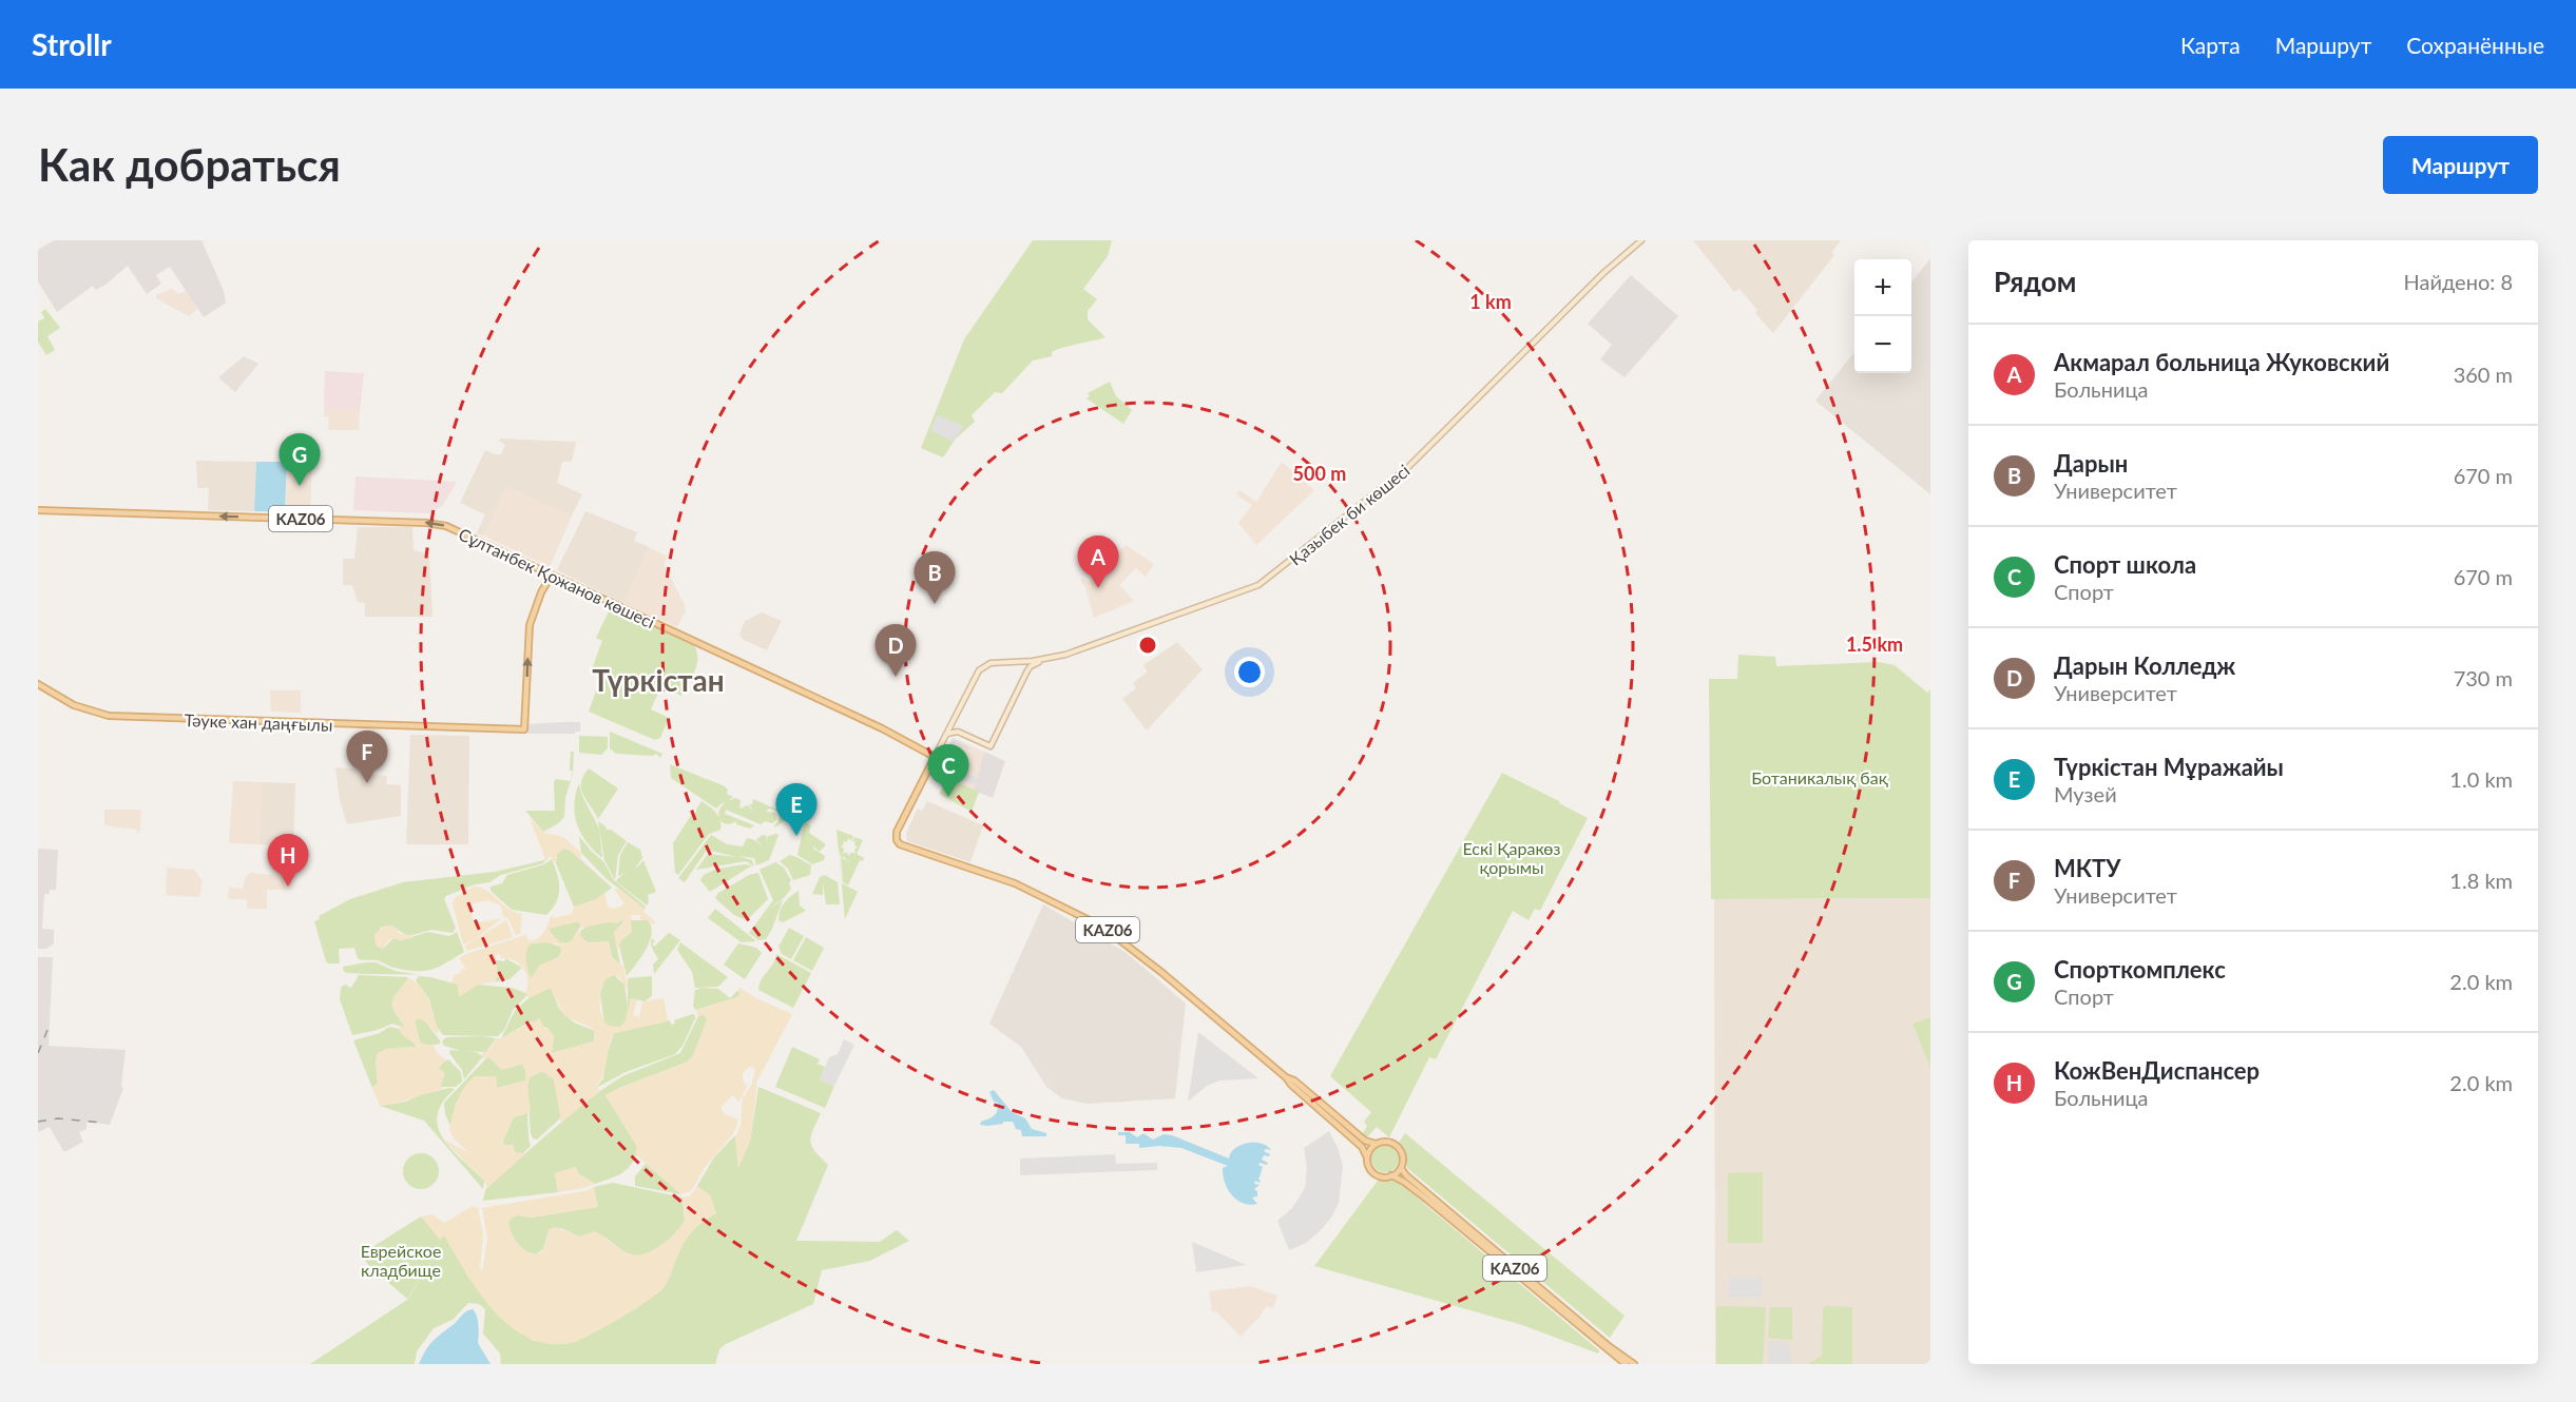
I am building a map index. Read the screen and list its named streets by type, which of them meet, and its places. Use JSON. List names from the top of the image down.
{
  "streets": {
    "main road": [
      "Қазыбек би көшесі",
      "KАZ06",
      "Сұлтанбек Қожанов көшесі",
      "Тәуке хан даңғылы"
    ]
  },
  "crossings": [
    ["KАZ06", "Сұлтанбек Қожанов көшесі"],
    ["Сұлтанбек Қожанов көшесі", "Тәуке хан даңғылы"]
  ],
  "one_way": ["Сұлтанбек Қожанов көшесі", "Тәуке хан даңғылы"],
  "districts": ["Түркістан"],
  "parks": ["Ботаникалық бақ", "Ескі Қаракөз қорымы", "Еврейское кладбище"],
  "page": {
    "header": "Strollr",
    "nav": ["Карта", "Маршрут", "Сохранённые"],
    "buttons": "Маршрут",
    "title": "Как добраться",
    "heading": ["Рядом", "Найдено: 8"],
    "map_buttons": ["+", "−"],
    "list": [
      {
        "mark": "A",
        "name": "Акмарал больница Жуковский",
        "note": "Больница",
        "value": "360 m"
      },
      {
        "mark": "B",
        "name": "Дарын",
        "note": "Университет",
        "value": "670 m"
      },
      {
        "mark": "C",
        "name": "Спорт школа",
        "note": "Спорт",
        "value": "670 m"
      },
      {
        "mark": "D",
        "name": "Дарын Колледж",
        "note": "Университет",
        "value": "730 m"
      },
      {
        "mark": "E",
        "name": "Түркістан Мұражайы",
        "note": "Музей",
        "value": "1.0 km"
      },
      {
        "mark": "F",
        "name": "МКТУ",
        "note": "Университет",
        "value": "1.8 km"
      },
      {
        "mark": "G",
        "name": "Спорткомплекс",
        "note": "Спорт",
        "value": "2.0 km"
      },
      {
        "mark": "H",
        "name": "КожВенДиспансер",
        "note": "Больница",
        "value": "2.0 km"
      }
    ],
    "pins": [
      "G",
      "A",
      "B",
      "D",
      "F",
      "C",
      "E",
      "H"
    ]
  },
  "rings": ["1 km", "500 m", "1.5 km"]
}
